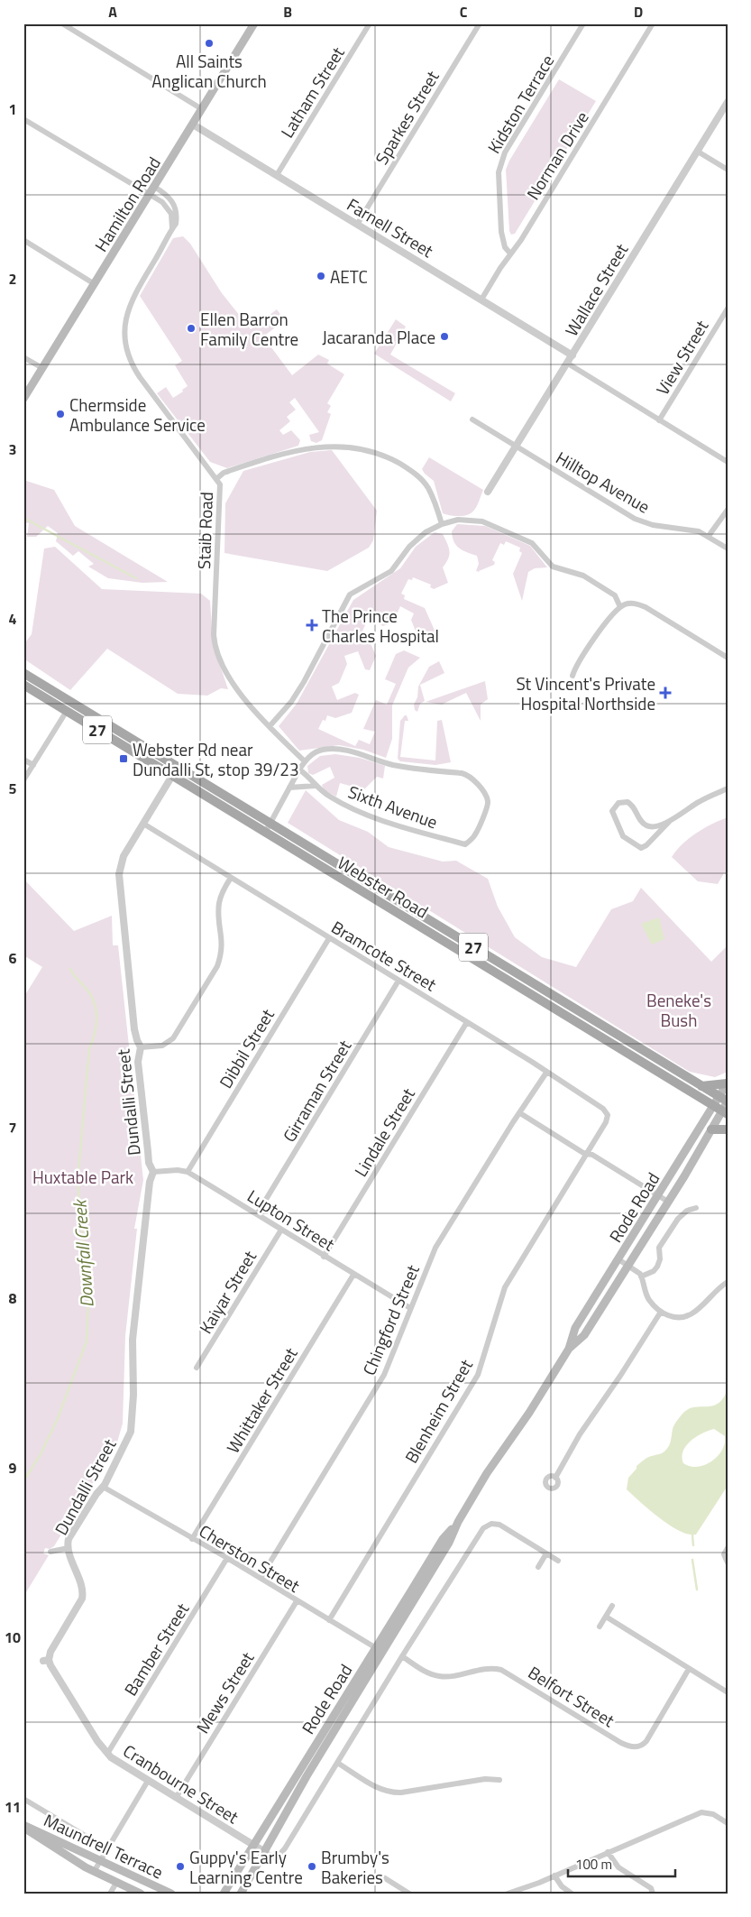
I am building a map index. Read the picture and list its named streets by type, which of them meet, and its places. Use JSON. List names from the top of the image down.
{
  "streets": {
    "main road": [
      "Hamilton Road",
      "27",
      "Webster Road",
      "Rode Road",
      "Maundrell Terrace"
    ],
    "street": [
      "Latham Street",
      "Kidston Terrace",
      "Sparkes Street",
      "Norman Drive",
      "Farnell Street",
      "Wallace Street",
      "View Street",
      "Hilltop Avenue",
      "Staib Road",
      "Sixth Avenue",
      "Bramcote Street",
      "Dibbil Street",
      "Girraman Street",
      "Dundalli Street",
      "Lindale Street",
      "Lupton Street",
      "Kaiyar Street",
      "Chingford Street",
      "Whittaker Street",
      "Blenheim Street",
      "Cherston Street",
      "Bamber Street",
      "Mews Street",
      "Belfort Street",
      "Cranbourne Street"
    ]
  },
  "crossings": [
    ["Latham Street", "Farnell Street"],
    ["Kidston Terrace", "Norman Drive"],
    ["Sparkes Street", "Farnell Street"],
    ["Norman Drive", "Farnell Street"],
    ["Hamilton Road", "Farnell Street"],
    ["Hamilton Road", "Staib Road"],
    ["Farnell Street", "Wallace Street"],
    ["Wallace Street", "Hilltop Avenue"],
    ["Staib Road", "Sixth Avenue"],
    ["Webster Road", "Dundalli Street"],
    ["Webster Road", "Rode Road"],
    ["Bramcote Street", "Dibbil Street"],
    ["Bramcote Street", "Girraman Street"],
    ["Bramcote Street", "Dundalli Street"],
    ["Bramcote Street", "Lindale Street"],
    ["Bramcote Street", "Chingford Street"],
    ["Bramcote Street", "Blenheim Street"],
    ["Dibbil Street", "Lupton Street"],
    ["Girraman Street", "Lupton Street"],
    ["Dundalli Street", "Lupton Street"],
    ["Dundalli Street", "Cherston Street"],
    ["Dundalli Street", "Cranbourne Street"],
    ["Lindale Street", "Lupton Street"],
    ["Rode Road", "Cherston Street"],
    ["Rode Road", "Cranbourne Street"],
    ["Lupton Street", "Kaiyar Street"],
    ["Lupton Street", "Chingford Street"],
    ["Lupton Street", "Whittaker Street"],
    ["Chingford Street", "Cherston Street"],
    ["Whittaker Street", "Cherston Street"],
    ["Blenheim Street", "Cherston Street"],
    ["Cherston Street", "Bamber Street"],
    ["Cherston Street", "Mews Street"],
    ["Bamber Street", "Cranbourne Street"],
    ["Mews Street", "Cranbourne Street"]
  ],
  "water": ["Downfall Creek"],
  "parks": ["Beneke's Bush", "Huxtable Park"],
  "places": {
    "other": [
      "All Saints Anglican Church",
      "AETC",
      "Ellen Barron Family Centre",
      "Jacaranda Place",
      "Chermside Ambulance Service",
      "Guppy's Early Learning Centre",
      "Brumby's Bakeries"
    ],
    "health": ["The Prince Charles Hospital", "St Vincent's Private Hospital Northside"],
    "transit": ["Webster Rd near Dundalli St, stop 39/23"]
  },
  "scale_bar": "100 m",
  "grid": {
    "columns": [
      "A",
      "B",
      "C",
      "D"
    ],
    "rows": [
      "1",
      "2",
      "3",
      "4",
      "5",
      "6",
      "7",
      "8",
      "9",
      "10",
      "11"
    ]
  }
}
